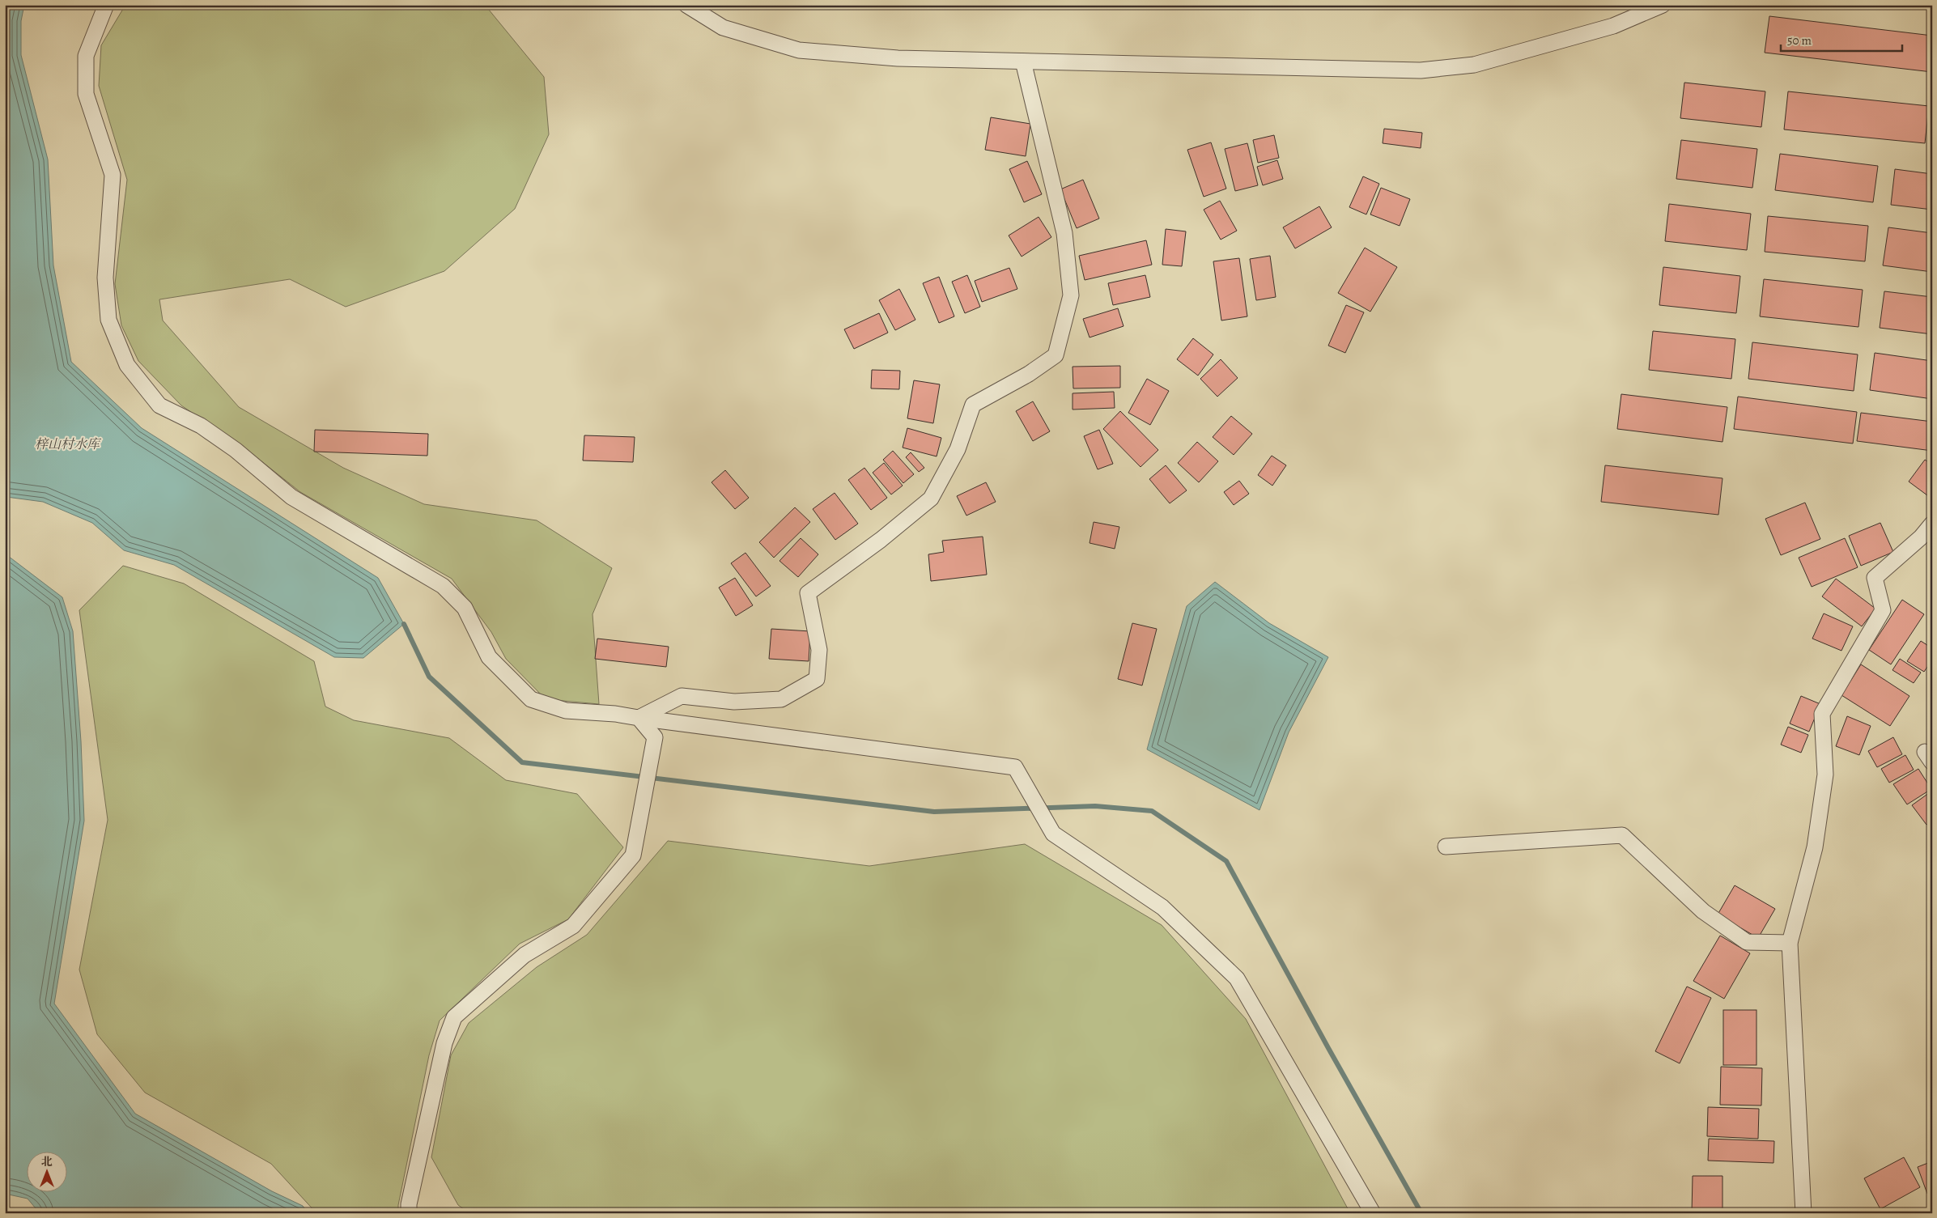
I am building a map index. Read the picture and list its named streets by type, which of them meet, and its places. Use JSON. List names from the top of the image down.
{
  "water": ["梓山村水库"],
  "scale_bar": "50 m",
  "north": "top"
}
